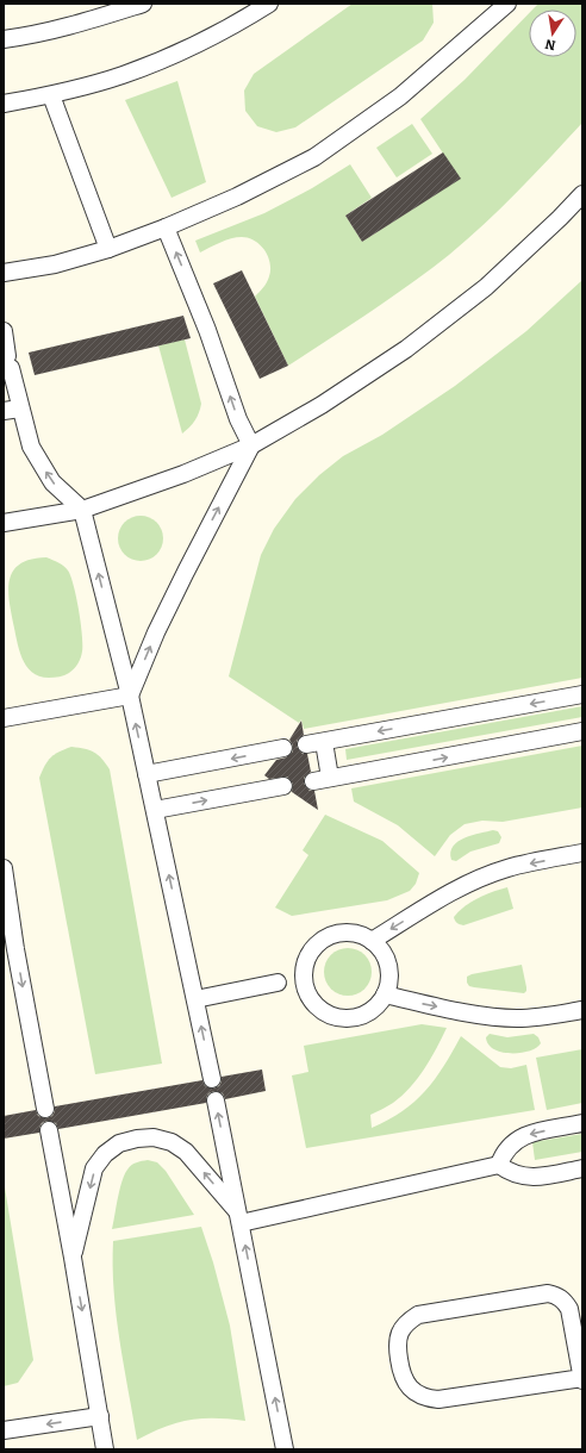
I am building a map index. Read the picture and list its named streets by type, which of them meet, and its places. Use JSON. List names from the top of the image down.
{
  "north": "bottom"
}
